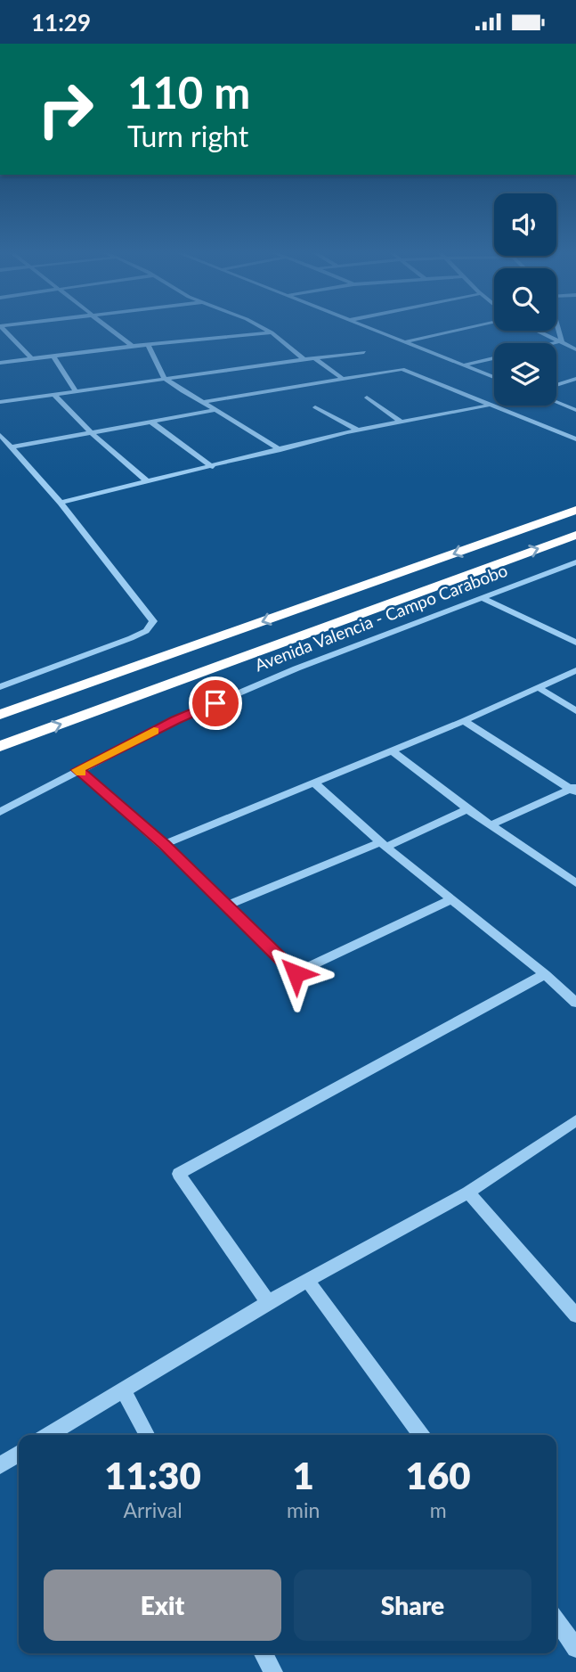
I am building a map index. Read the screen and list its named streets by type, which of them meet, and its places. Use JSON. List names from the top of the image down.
{
  "streets": {
    "highway": ["Avenida Valencia - Campo Carabobo"]
  },
  "page": {
    "status": "11:29",
    "turn": ["110 m", "Turn right"],
    "eta": [
      "11:30",
      "Arrival",
      "1",
      "min",
      "160",
      "m"
    ],
    "buttons": ["Exit", "Share"]
  }
}
